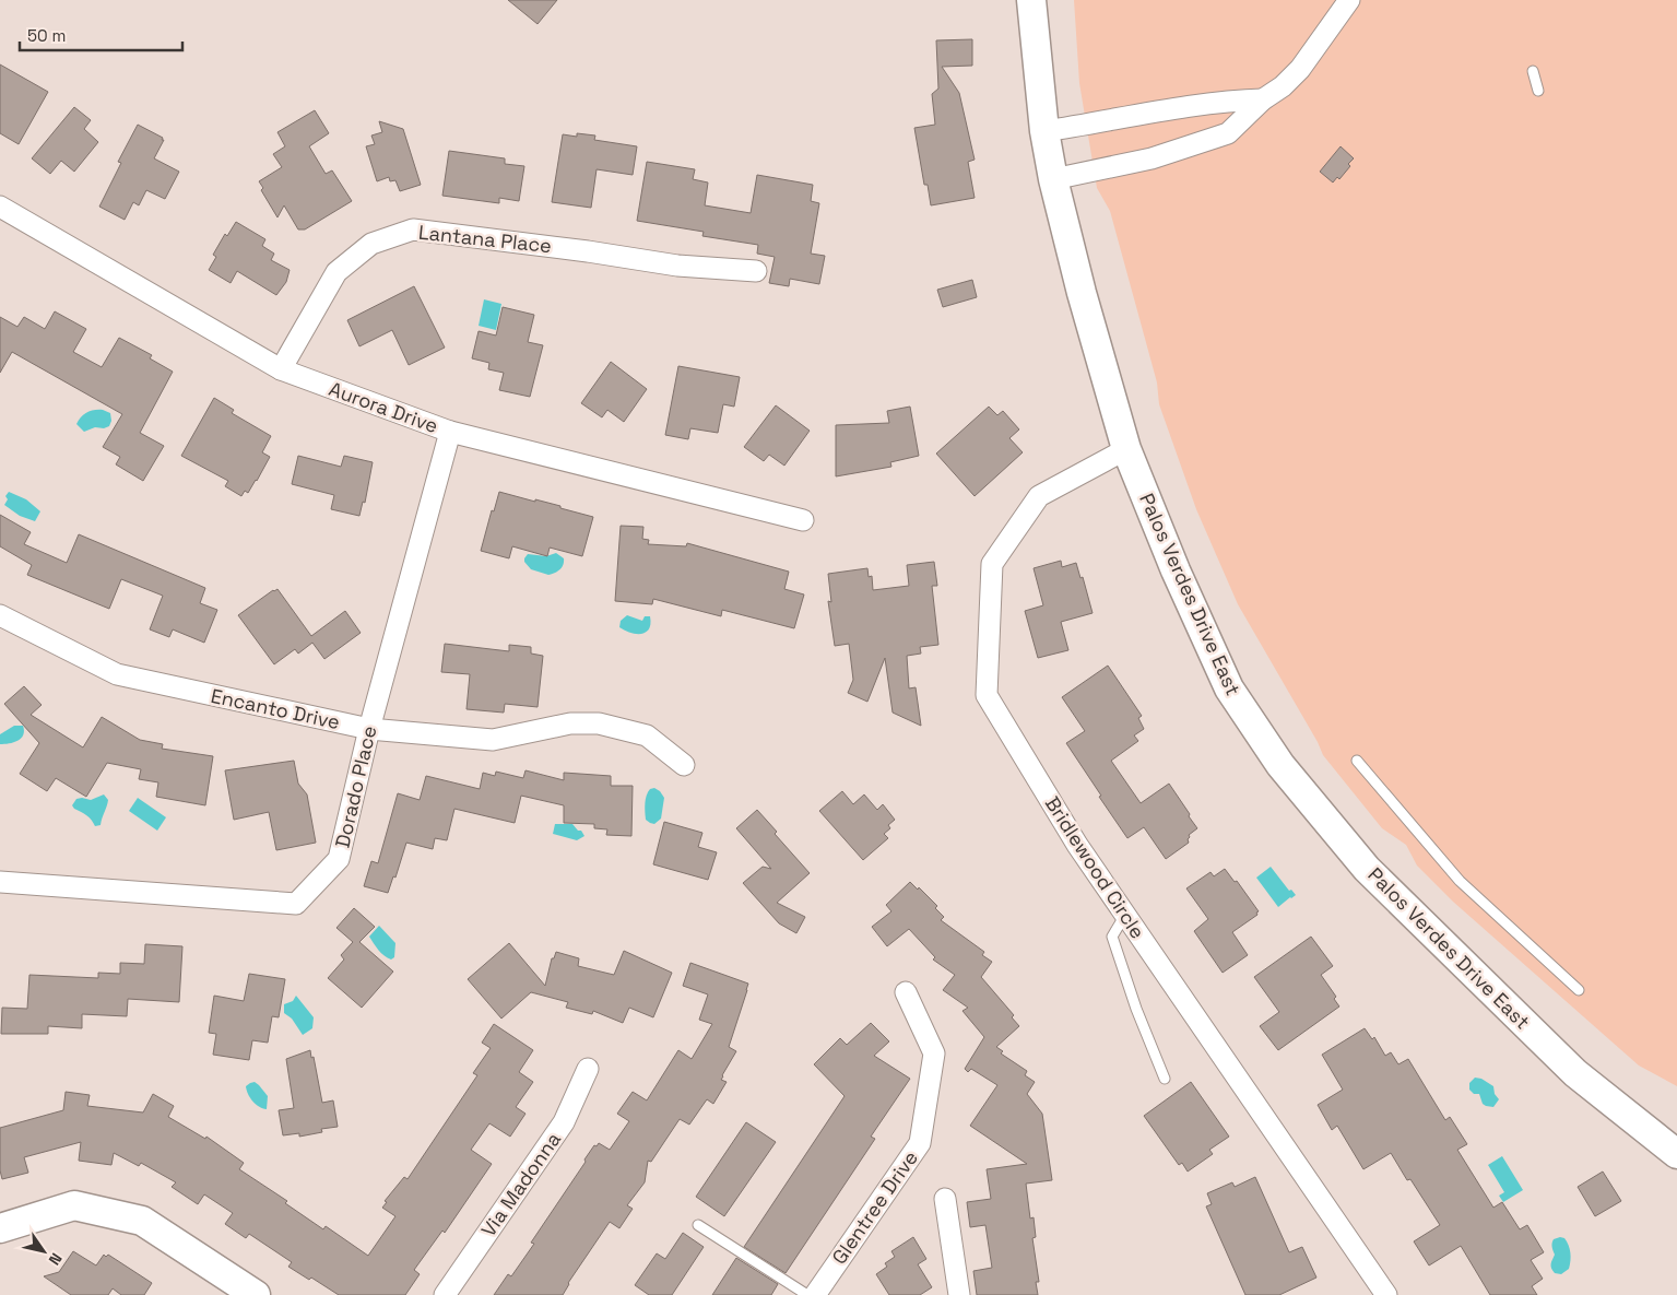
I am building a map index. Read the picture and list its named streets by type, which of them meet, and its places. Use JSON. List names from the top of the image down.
{
  "streets": {
    "main road": ["Palos Verdes Drive East"],
    "street": [
      "Lantana Place",
      "Aurora Drive",
      "Encanto Drive",
      "Dorado Place",
      "Bridlewood Circle",
      "Via Madonna",
      "Glentree Drive"
    ]
  },
  "crossings": [
    ["Lantana Place", "Aurora Drive"],
    ["Aurora Drive", "Dorado Place"],
    ["Palos Verdes Drive East", "Bridlewood Circle"],
    ["Encanto Drive", "Dorado Place"]
  ],
  "scale_bar": "50 m",
  "north": "bottom right"
}
